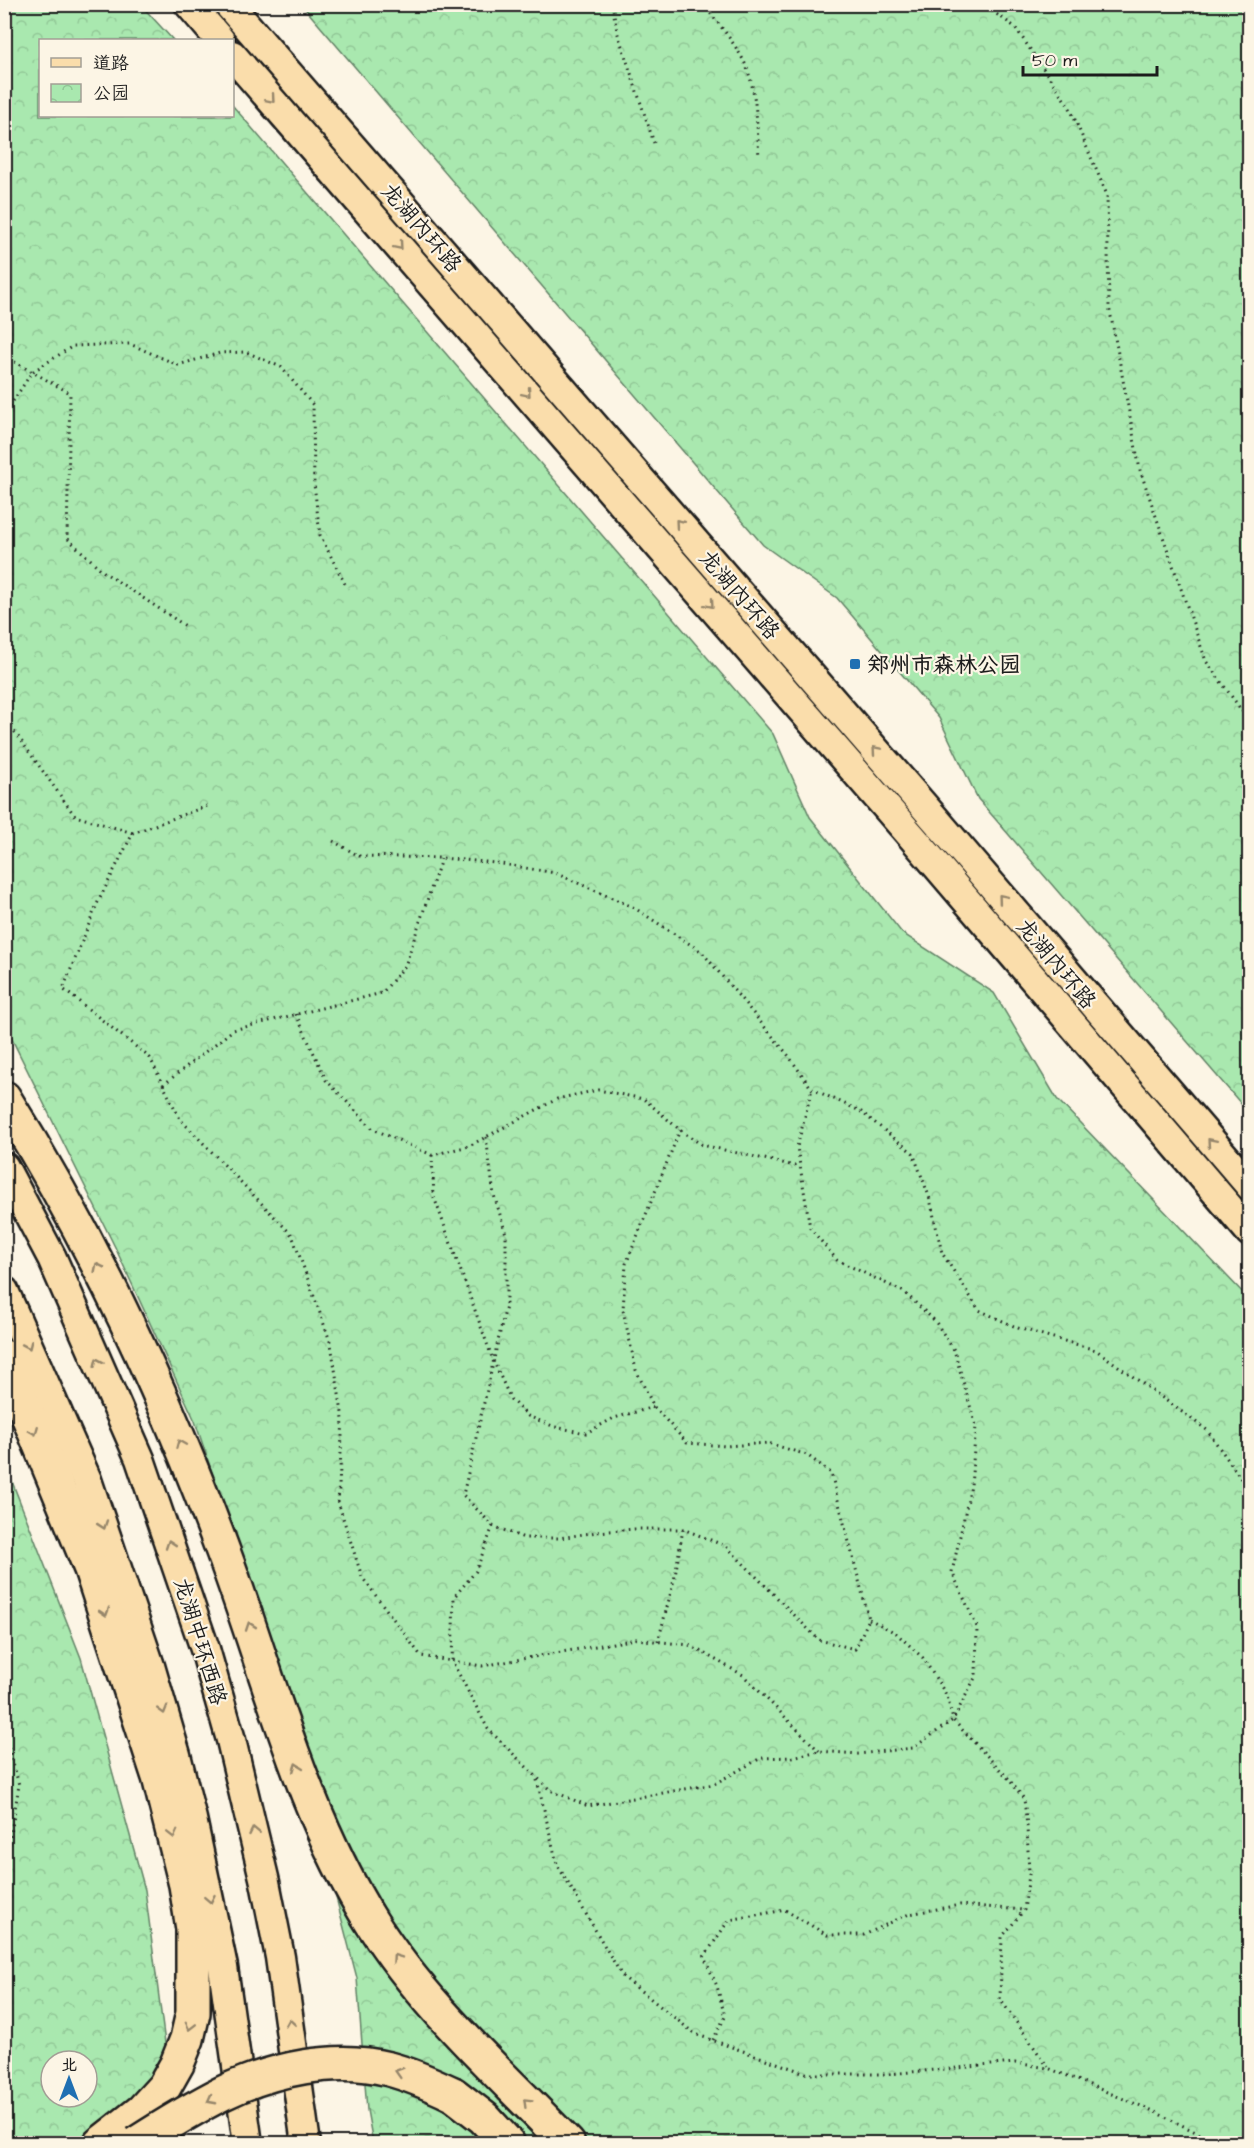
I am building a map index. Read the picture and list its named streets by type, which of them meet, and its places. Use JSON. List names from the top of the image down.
{
  "streets": {
    "main road": ["龙湖内环路", "龙湖中环西路"]
  },
  "places": {
    "transit": ["郑州市森林公园"]
  },
  "legend": ["道路", "公园"],
  "scale_bar": "50 m",
  "north": "top"
}
